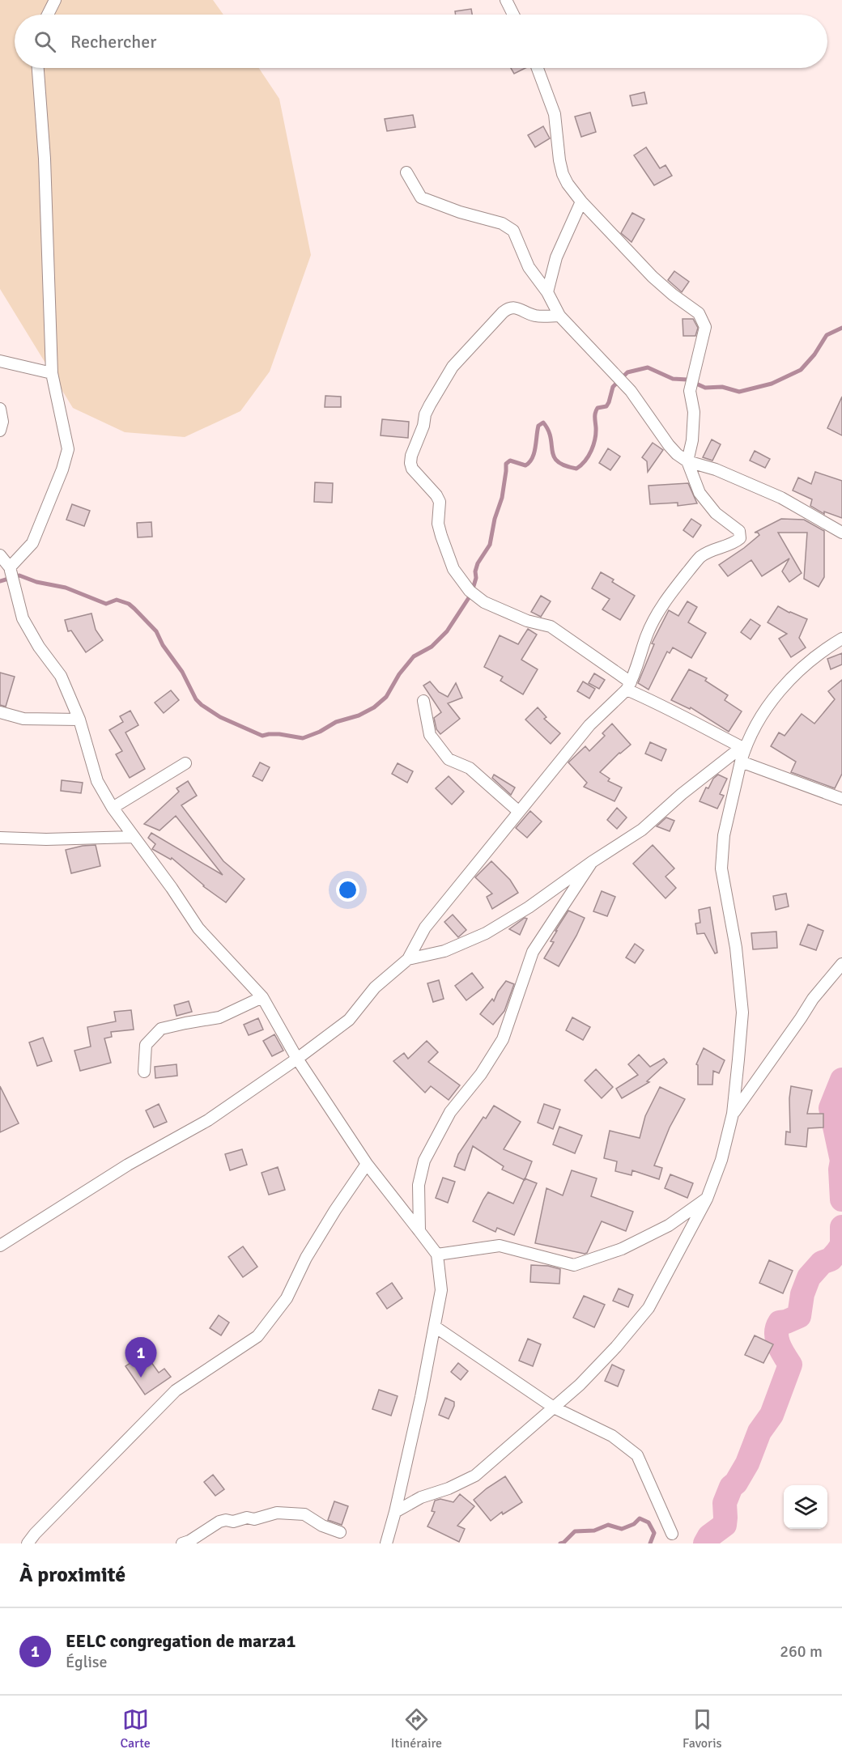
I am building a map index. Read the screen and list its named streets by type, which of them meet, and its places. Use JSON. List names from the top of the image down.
{
  "page": {
    "search": "Rechercher",
    "pins": "1",
    "heading": "À proximité",
    "list": [
      {
        "mark": "1",
        "name": "EELC congregation de marza1",
        "note": "Église",
        "value": "260 m"
      }
    ],
    "nav": ["Carte", "Itinéraire", "Favoris"]
  }
}
